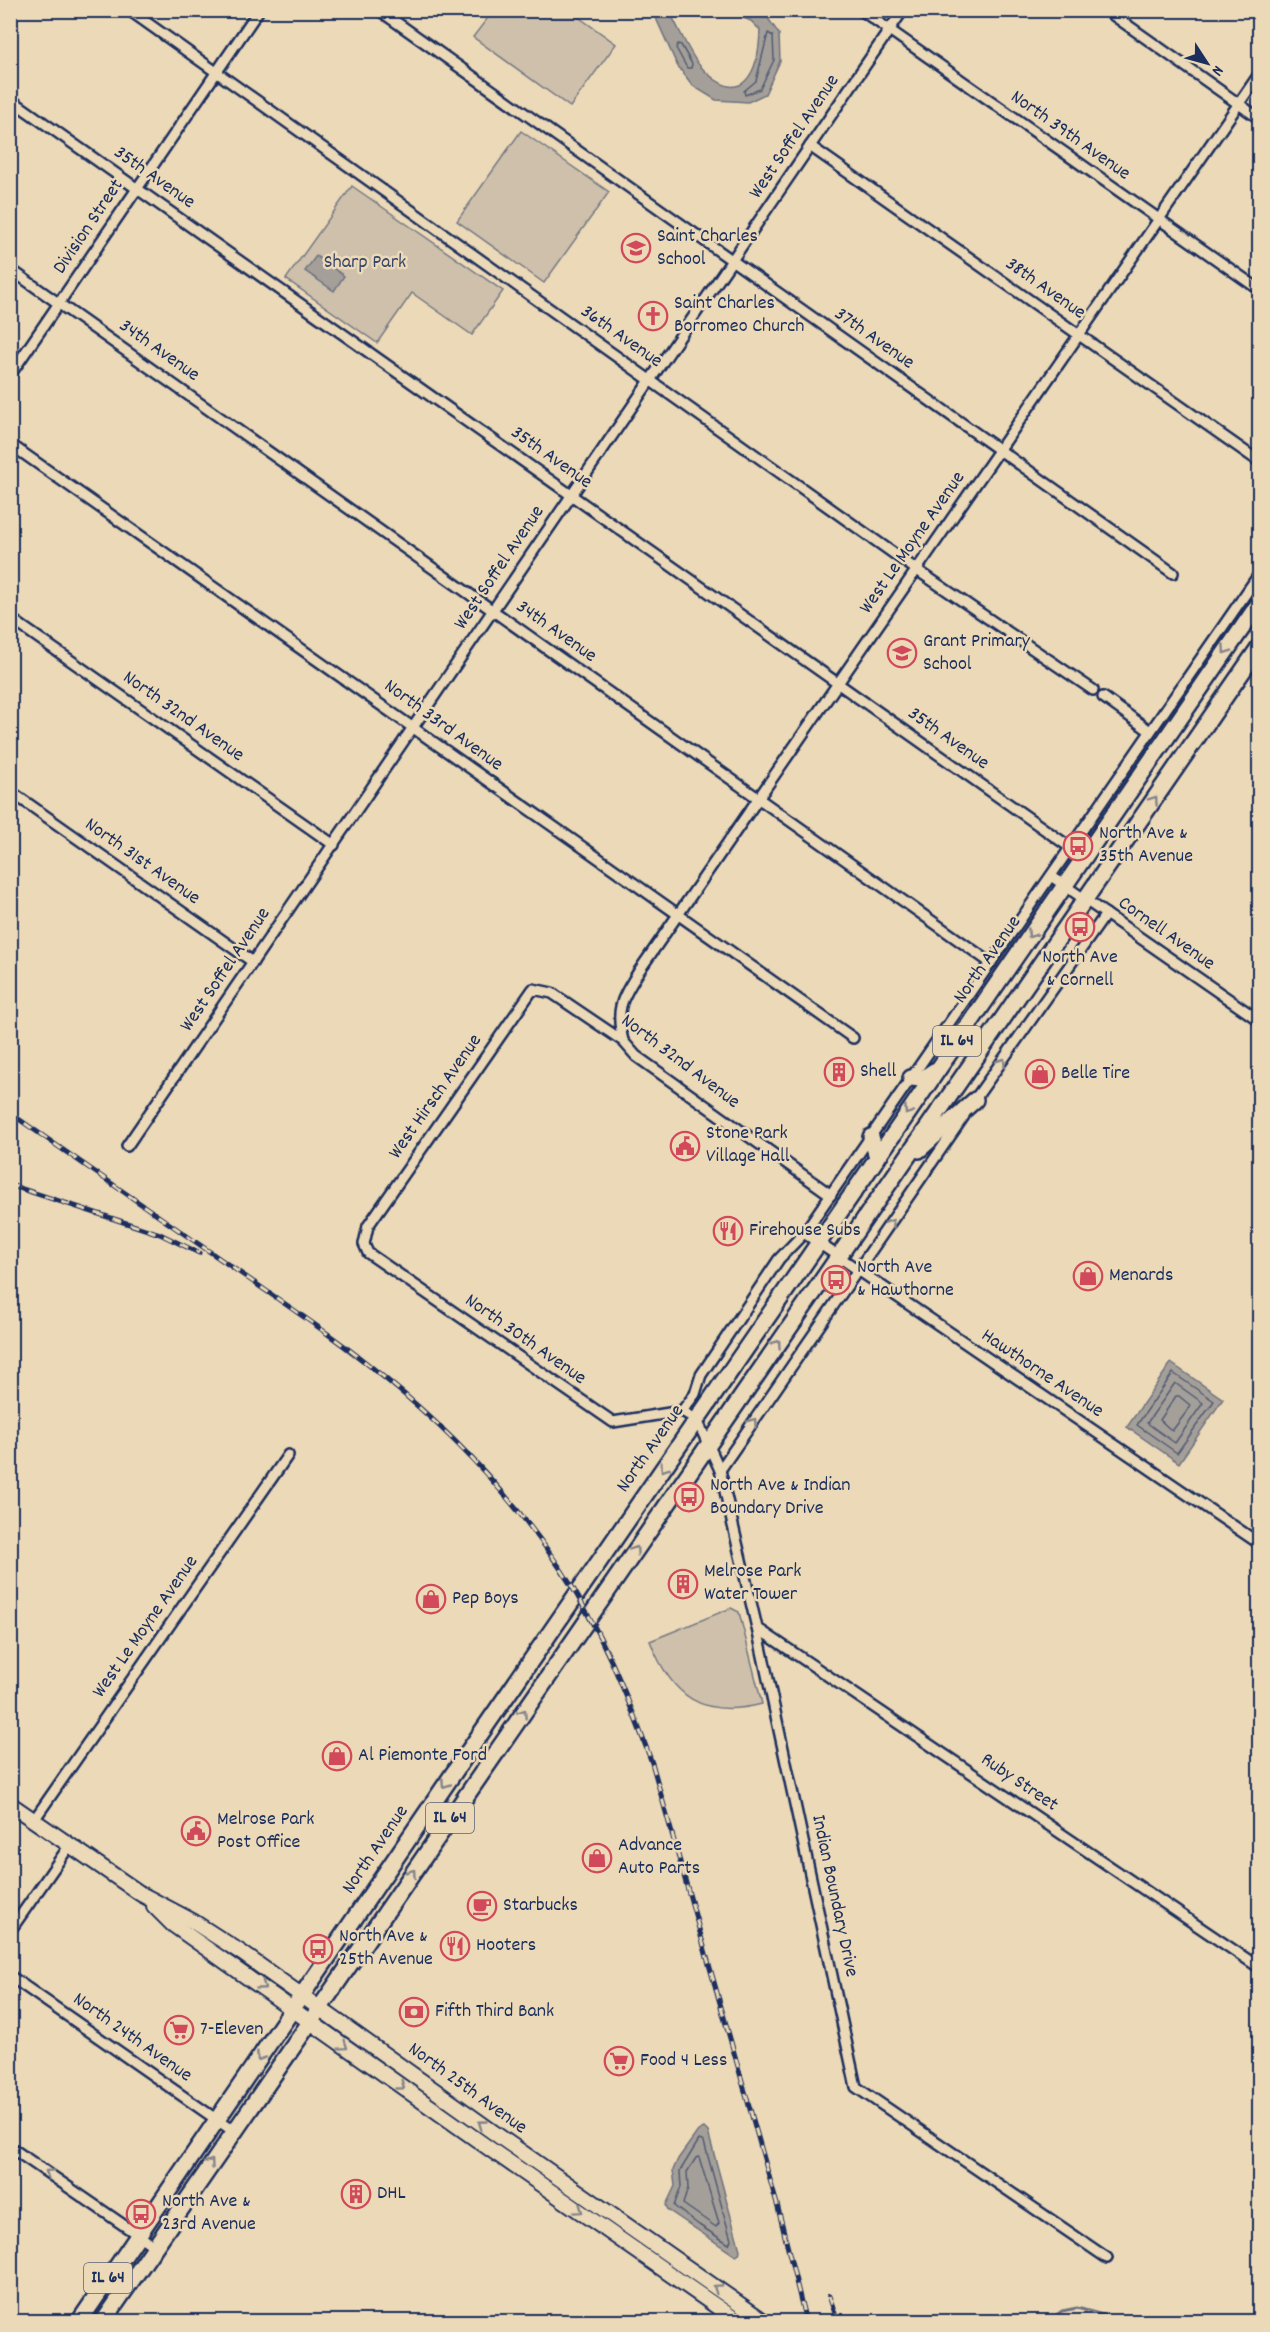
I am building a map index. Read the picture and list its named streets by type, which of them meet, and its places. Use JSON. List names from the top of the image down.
{
  "streets": {
    "main road": ["North Avenue", "IL 64", "North 25th Avenue"],
    "street": [
      "North 39th Avenue",
      "West Soffel Avenue",
      "35th Avenue",
      "Division Street",
      "38th Avenue",
      "36th Avenue",
      "37th Avenue",
      "34th Avenue",
      "West Le Moyne Avenue",
      "North 32nd Avenue",
      "North 33rd Avenue",
      "North 31st Avenue",
      "Cornell Avenue",
      "West Hirsch Avenue",
      "North 30th Avenue",
      "Hawthorne Avenue",
      "Ruby Street",
      "Indian Boundary Drive",
      "North 24th Avenue"
    ]
  },
  "crossings": [
    ["North 39th Avenue", "West Soffel Avenue"],
    ["North 39th Avenue", "West Le Moyne Avenue"],
    ["West Soffel Avenue", "35th Avenue"],
    ["West Soffel Avenue", "38th Avenue"],
    ["West Soffel Avenue", "36th Avenue"],
    ["West Soffel Avenue", "37th Avenue"],
    ["West Soffel Avenue", "34th Avenue"],
    ["West Soffel Avenue", "North 32nd Avenue"],
    ["West Soffel Avenue", "North 33rd Avenue"],
    ["West Soffel Avenue", "North 31st Avenue"],
    ["35th Avenue", "Division Street"],
    ["35th Avenue", "West Le Moyne Avenue"],
    ["35th Avenue", "North Avenue"],
    ["Division Street", "36th Avenue"],
    ["Division Street", "34th Avenue"],
    ["38th Avenue", "West Le Moyne Avenue"],
    ["36th Avenue", "West Le Moyne Avenue"],
    ["37th Avenue", "West Le Moyne Avenue"],
    ["34th Avenue", "West Le Moyne Avenue"],
    ["34th Avenue", "North Avenue"],
    ["West Le Moyne Avenue", "North 32nd Avenue"],
    ["West Le Moyne Avenue", "North 33rd Avenue"],
    ["West Le Moyne Avenue", "North 25th Avenue"],
    ["North 32nd Avenue", "North Avenue"],
    ["North 32nd Avenue", "West Hirsch Avenue"],
    ["Cornell Avenue", "North Avenue"],
    ["Cornell Avenue", "IL 64"],
    ["North Avenue", "North 30th Avenue"],
    ["North Avenue", "Hawthorne Avenue"],
    ["North Avenue", "Indian Boundary Drive"],
    ["North Avenue", "North 24th Avenue"],
    ["North Avenue", "North 25th Avenue"],
    ["IL 64", "Hawthorne Avenue"],
    ["IL 64", "Indian Boundary Drive"],
    ["IL 64", "North 24th Avenue"],
    ["IL 64", "North 25th Avenue"],
    ["West Hirsch Avenue", "North 30th Avenue"],
    ["Ruby Street", "Indian Boundary Drive"]
  ],
  "parks": ["Sharp Park"],
  "places": {
    "school or university": ["Saint Charles School", "Grant Primary School"],
    "church": ["Saint Charles Borromeo Church"],
    "bus stop": [
      "North Ave & 35th Avenue",
      "North Ave & Cornell",
      "North Ave & Hawthorne",
      "North Ave & Indian Boundary Drive",
      "North Ave & 25th Avenue",
      "North Ave & 23rd Avenue"
    ],
    "building": ["Shell", "Melrose Park Water Tower", "DHL"],
    "shop": [
      "Belle Tire",
      "Menards",
      "Pep Boys",
      "Al Piemonte Ford",
      "Advance Auto Parts"
    ],
    "public building": ["Stone Park Village Hall", "Melrose Park Post Office"],
    "restaurant": ["Firehouse Subs", "Hooters"],
    "cafe": ["Starbucks"],
    "bank": ["Fifth Third Bank"],
    "supermarket": ["7-Eleven", "Food 4 Less"]
  },
  "north": "bottom right"
}
